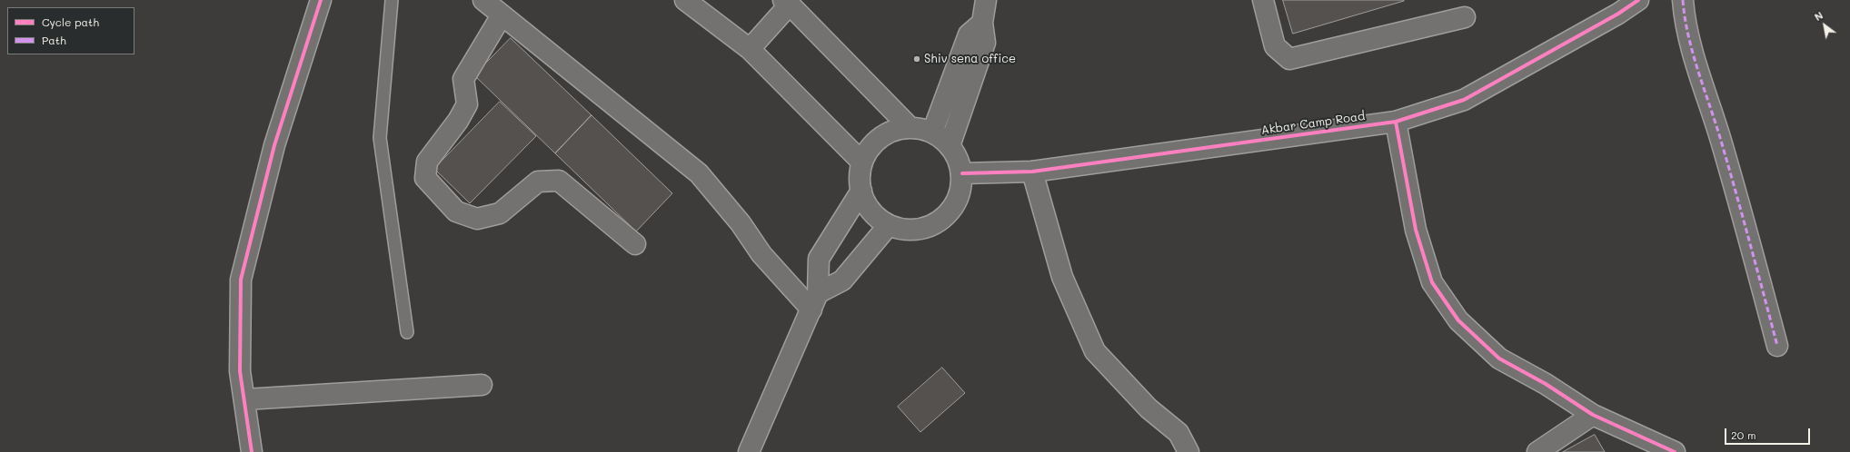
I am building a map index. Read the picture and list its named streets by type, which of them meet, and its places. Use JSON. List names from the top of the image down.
{
  "streets": {
    "street": ["Akbar Camp Road"]
  },
  "places": ["Shiv sena office"],
  "legend": ["Cycle path", "Path"],
  "scale_bar": "20 m",
  "north": "top left"
}
